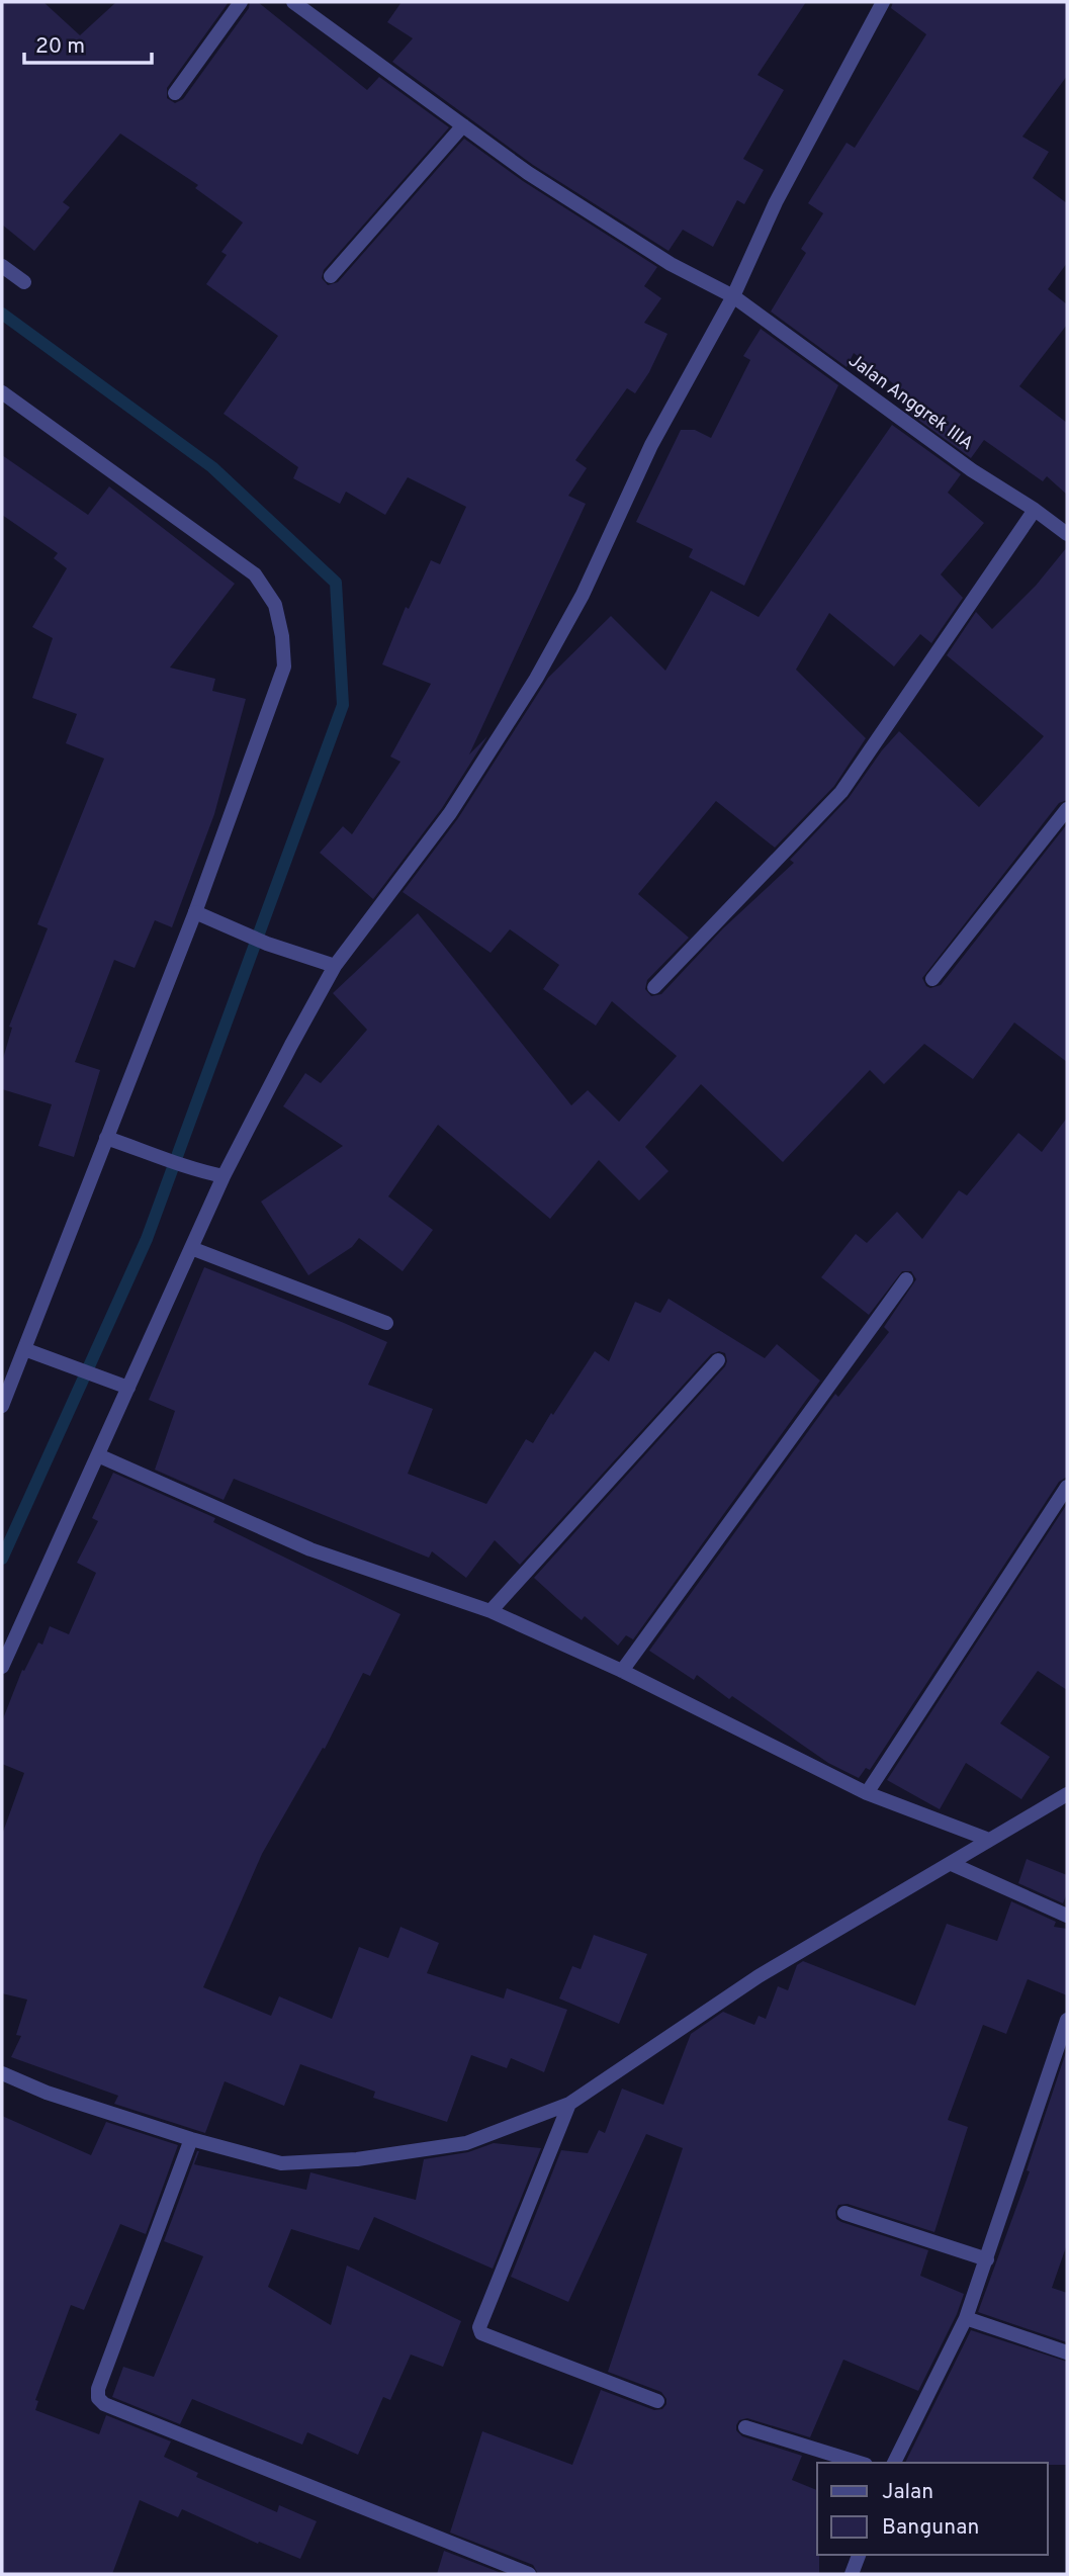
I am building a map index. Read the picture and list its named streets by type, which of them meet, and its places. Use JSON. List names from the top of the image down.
{
  "streets": {
    "street": ["Jalan Anggrek IIIA"]
  },
  "legend": ["Jalan", "Bangunan"],
  "scale_bar": "20 m"
}
